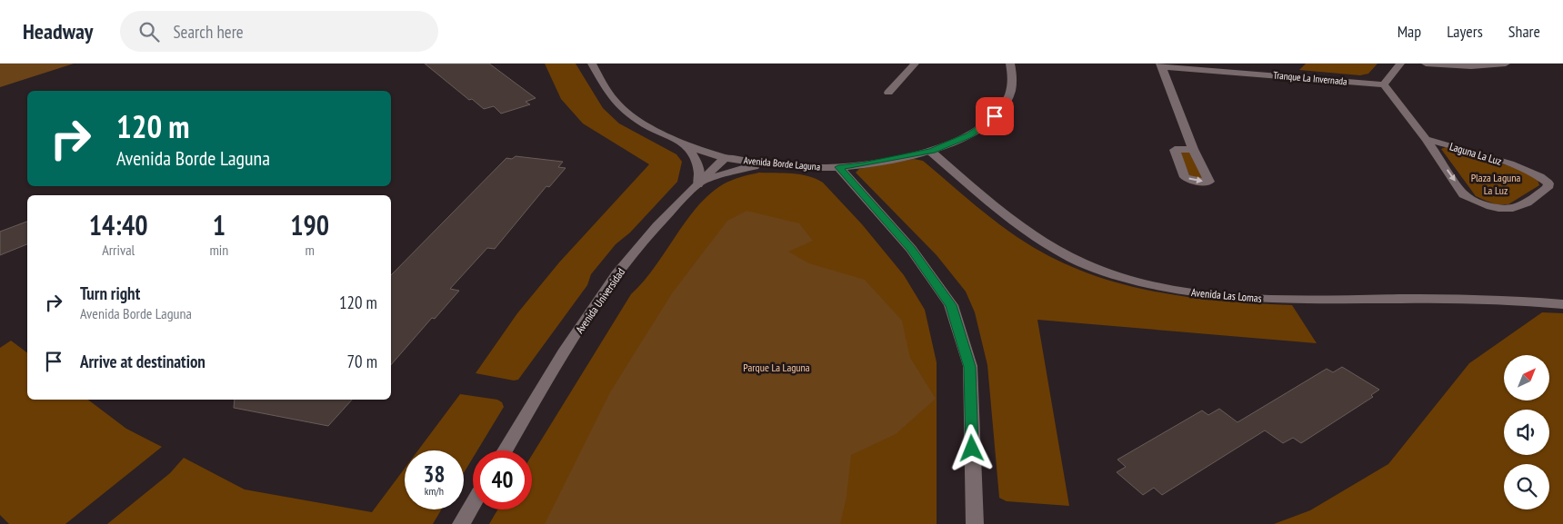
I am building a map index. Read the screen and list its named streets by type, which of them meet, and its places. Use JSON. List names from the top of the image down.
{
  "streets": {
    "street": [
      "Tranque La Invernada",
      "Laguna La Luz",
      "Avenida Borde Laguna",
      "Avenida Las Lomas",
      "Avenida Universidad"
    ]
  },
  "crossings": [
    ["Tranque La Invernada", "Laguna La Luz"],
    ["Avenida Borde Laguna", "Avenida Las Lomas"],
    ["Avenida Borde Laguna", "Avenida Universidad"]
  ],
  "parks": ["Plaza Laguna La Luz", "Parque La Laguna"],
  "north": "top right",
  "page": {
    "header": "Headway",
    "search": "Search here",
    "nav": ["Map", "Layers", "Share"],
    "turn": ["120 m", "Avenida Borde Laguna"],
    "eta": [
      "14:40",
      "Arrival",
      "1",
      "min",
      "190",
      "m"
    ],
    "list": [
      {
        "name": "Turn right",
        "note": "Avenida Borde Laguna",
        "value": "120 m"
      },
      {
        "name": "Arrive at destination",
        "value": "70 m"
      }
    ],
    "speed": "38 km/h",
    "limit": "40"
  }
}
